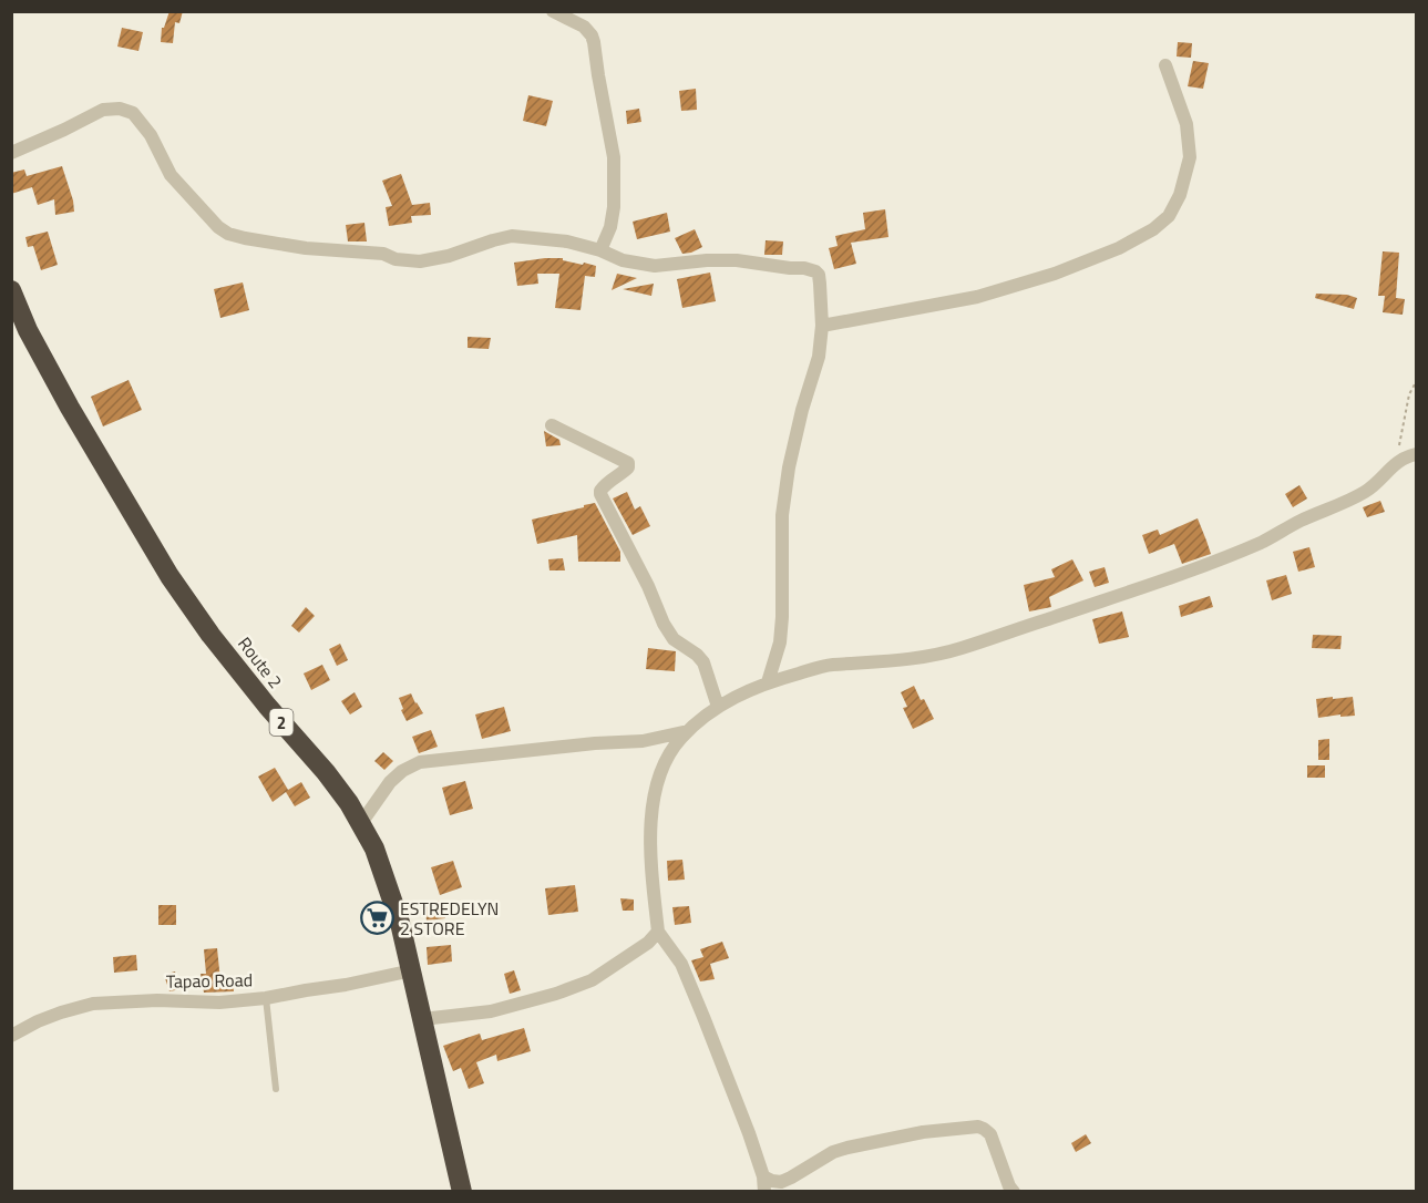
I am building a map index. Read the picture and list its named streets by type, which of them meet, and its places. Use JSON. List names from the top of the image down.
{
  "streets": {
    "highway": ["Route 2", "2"],
    "street": ["Tapao Road"]
  },
  "crossings": [
    ["Route 2", "Tapao Road"]
  ],
  "places": {
    "supermarket": ["ESTREDELYN 2 STORE"]
  }
}
